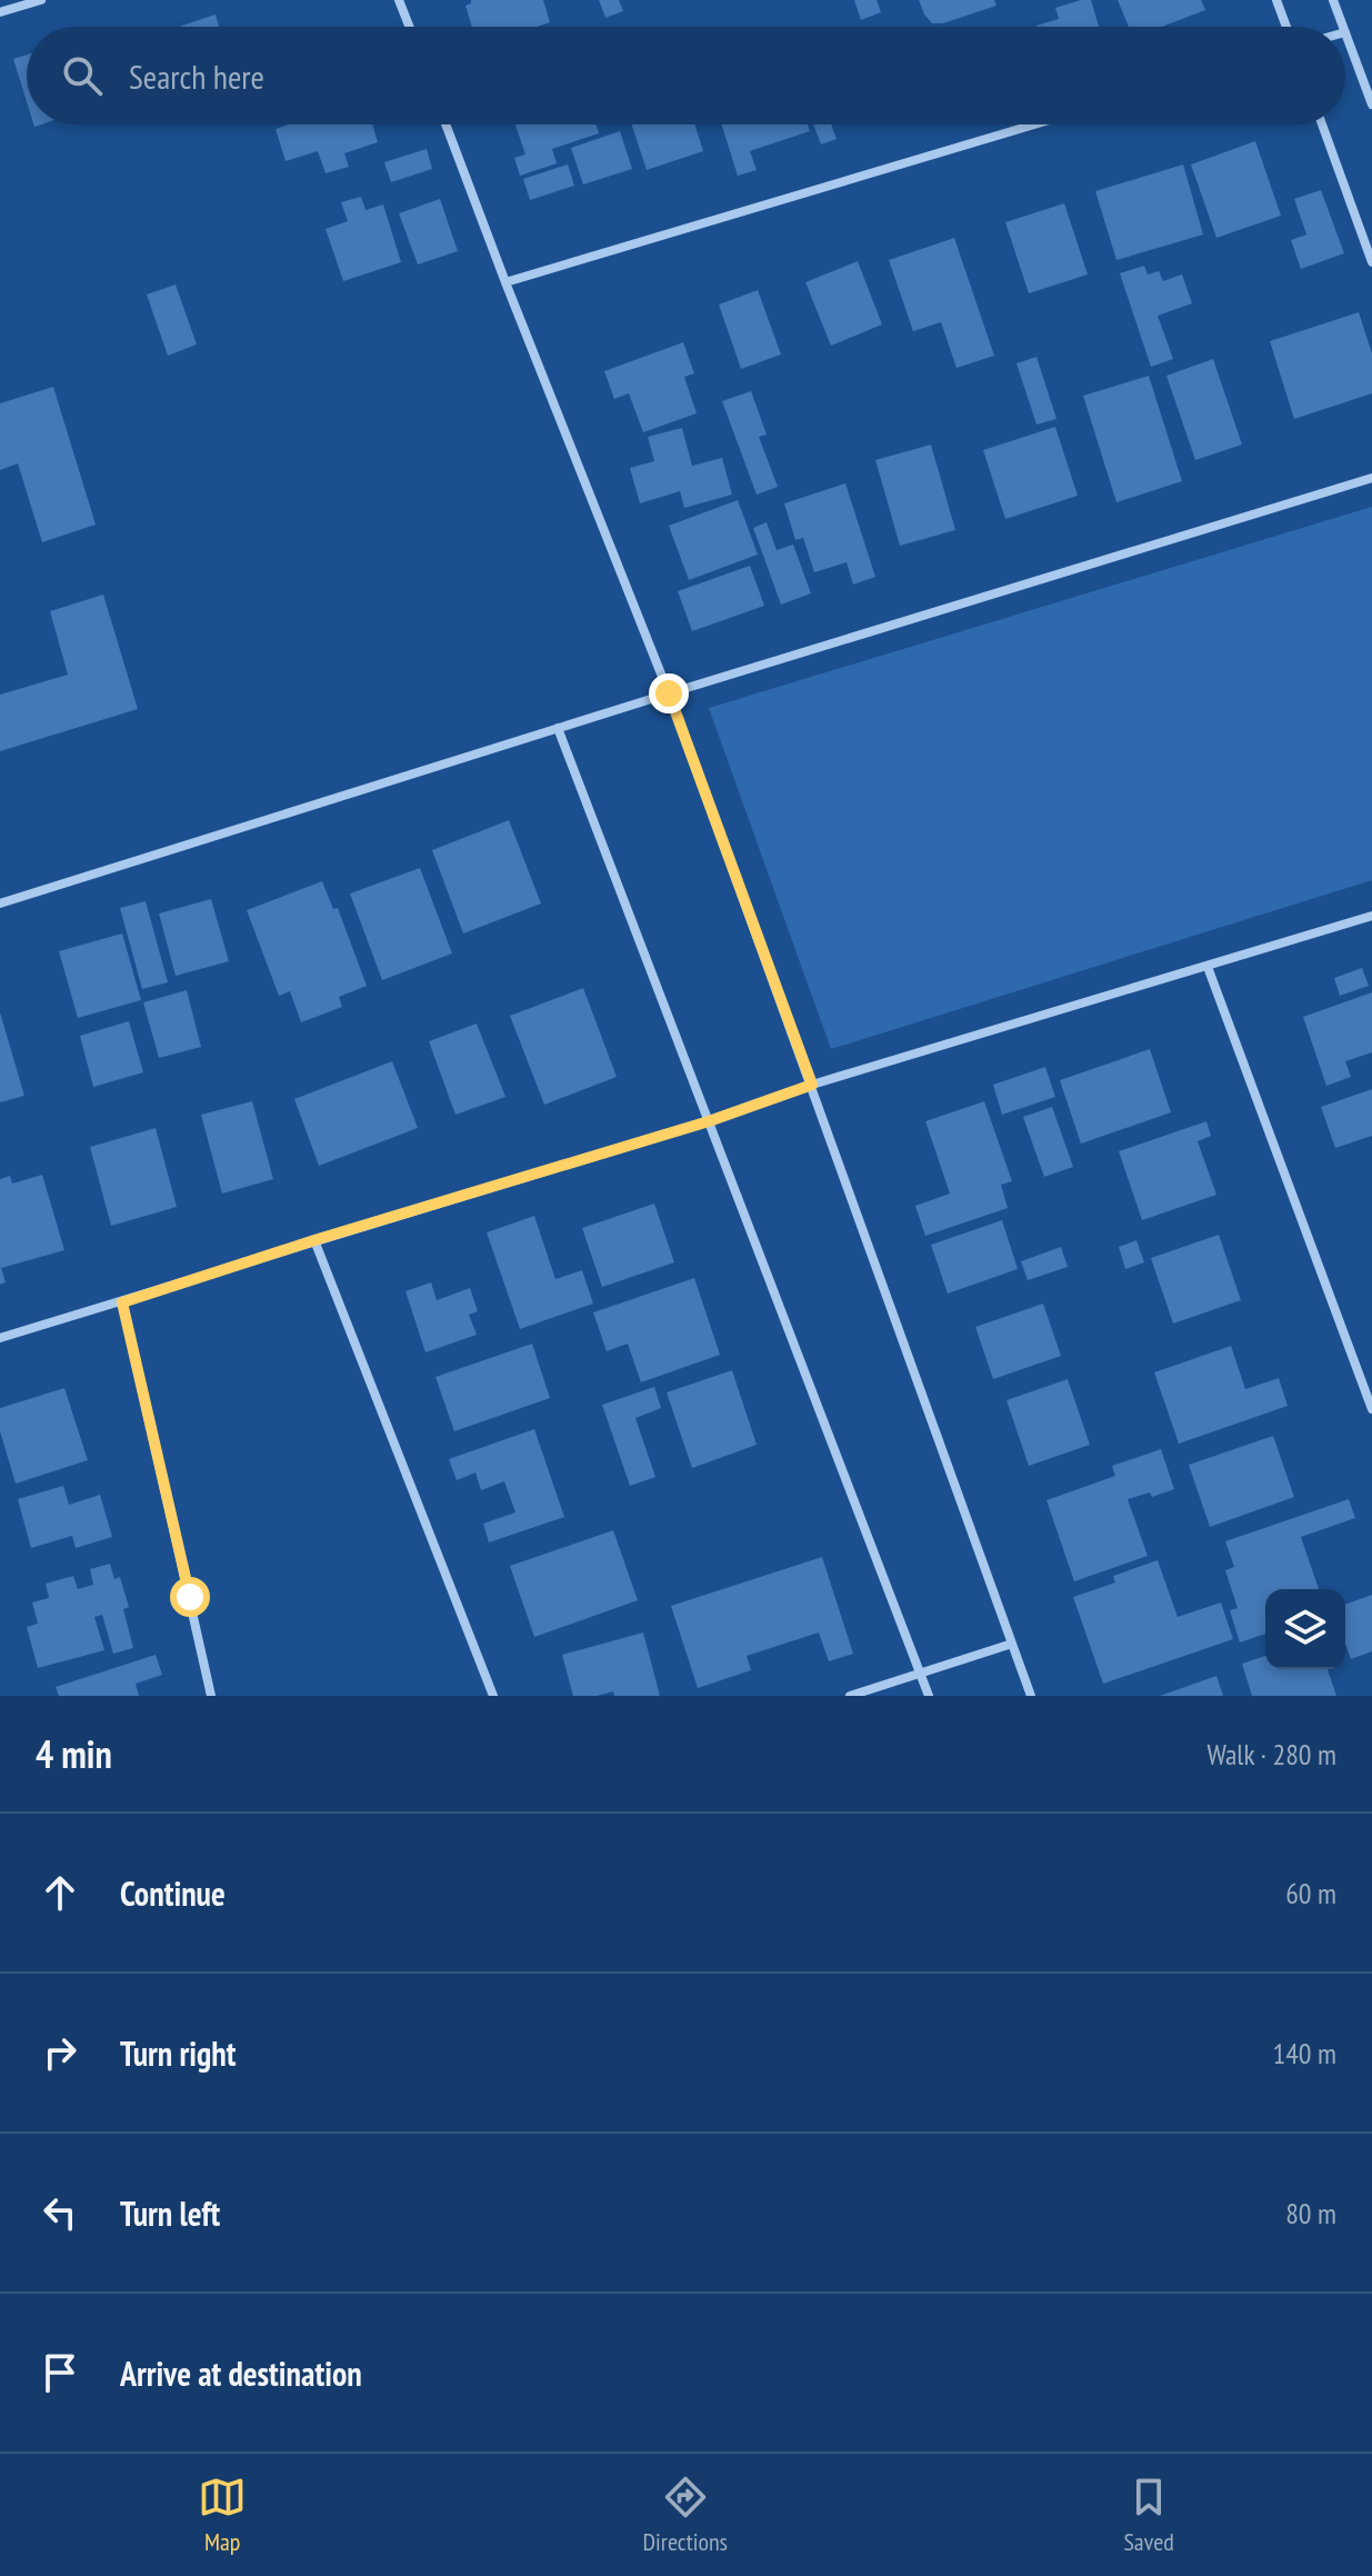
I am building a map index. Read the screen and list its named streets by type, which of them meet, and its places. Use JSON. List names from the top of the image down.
{
  "page": {
    "search": "Search here",
    "heading": ["4 min", "Walk · 280 m"],
    "list": [
      ["Continue", "60 m"],
      ["Turn right", "140 m"],
      ["Turn left", "80 m"],
      "Arrive at destination"
    ],
    "nav": ["Map", "Directions", "Saved"]
  }
}
